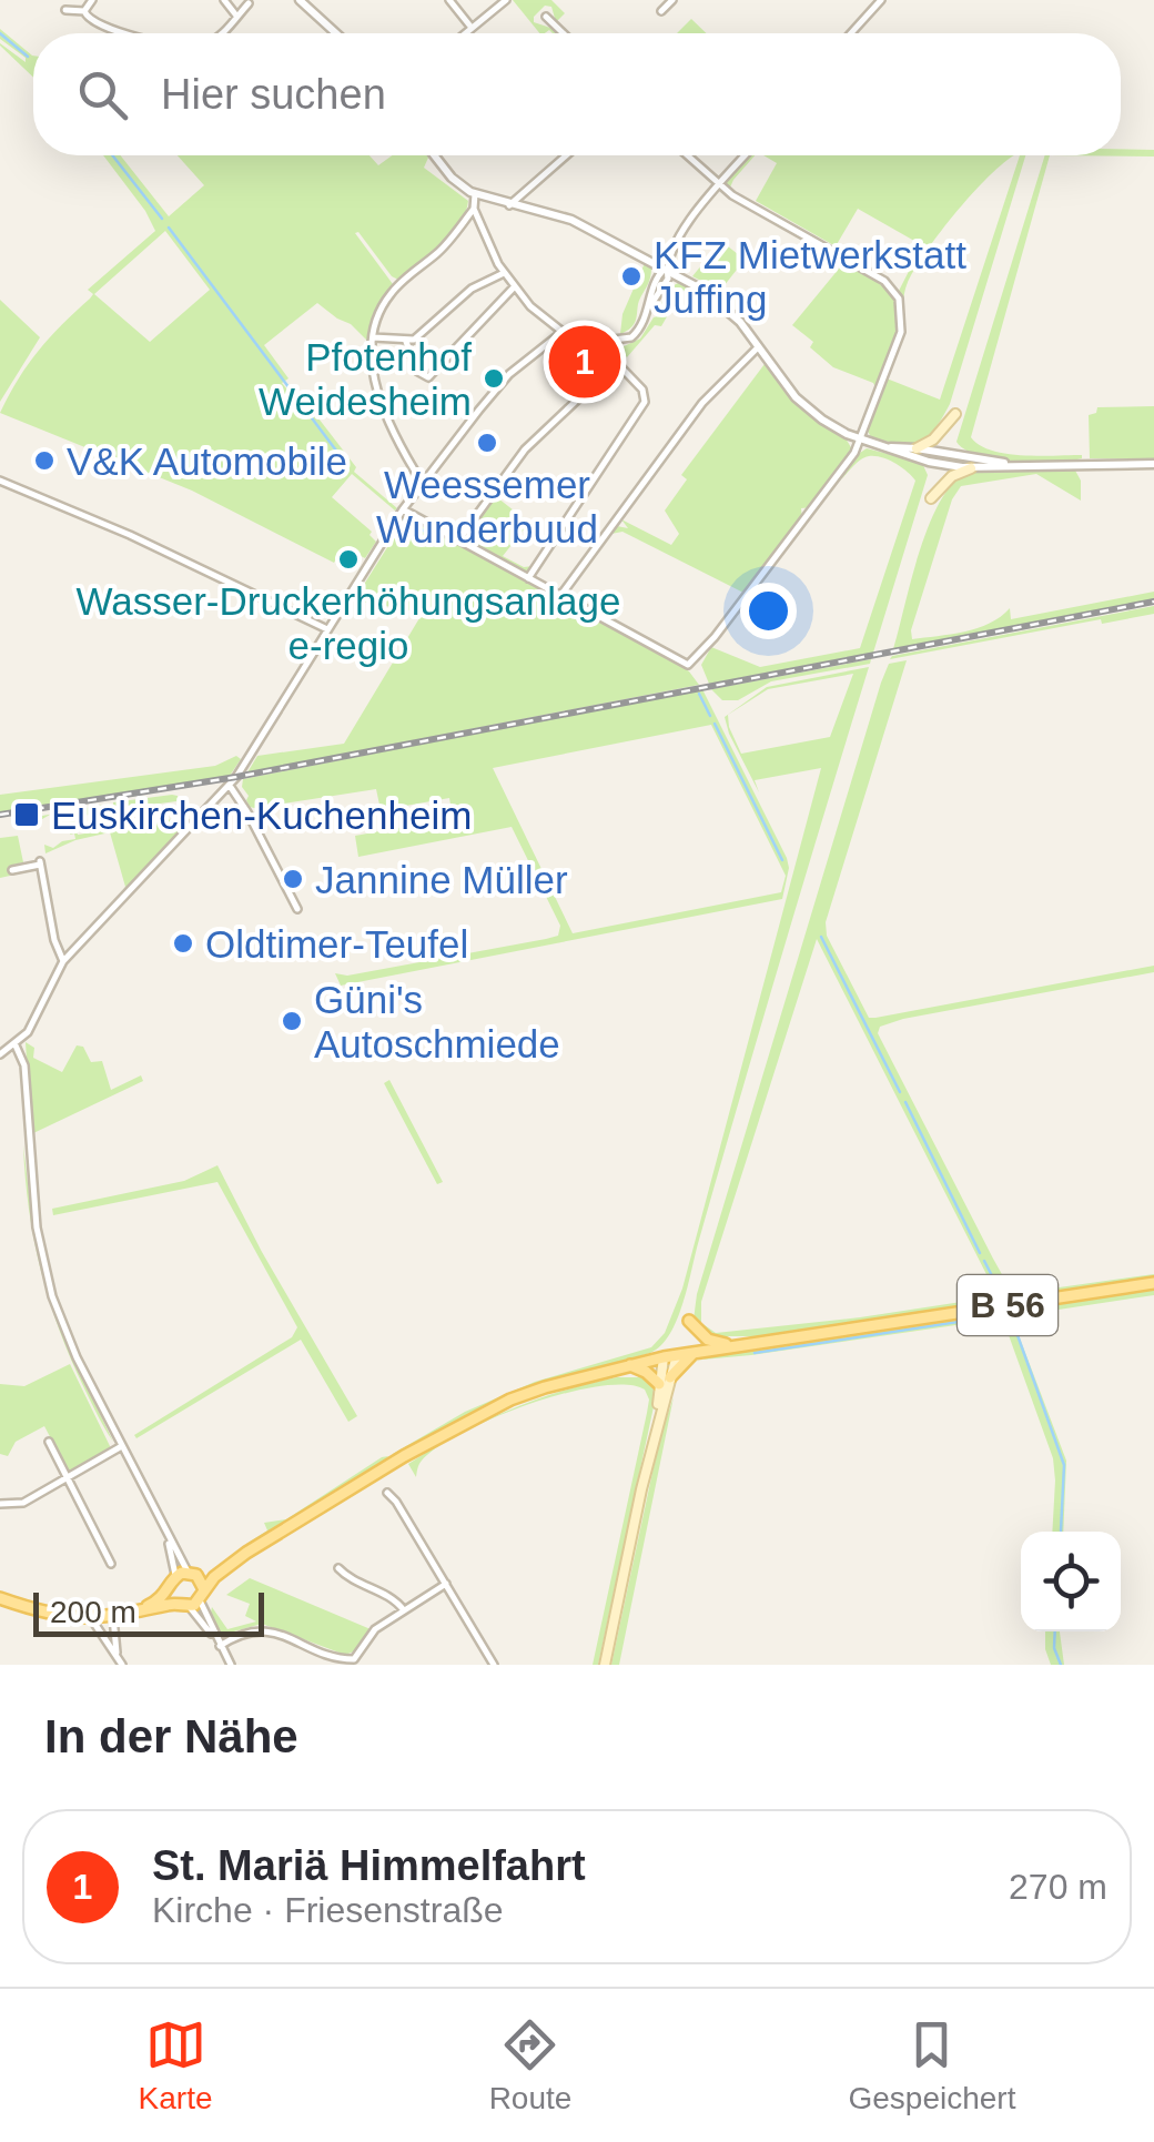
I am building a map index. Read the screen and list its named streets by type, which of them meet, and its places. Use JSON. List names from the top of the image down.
{
  "streets": {
    "main road": ["B 56"]
  },
  "places": {
    "other": [
      "KFZ Mietwerkstatt Juffing",
      "Pfotenhof Weidesheim",
      "Weessemer Wunderbuud",
      "V&K Automobile",
      "Wasser-Druckerhöhungsanlage e-regio",
      "Jannine Müller",
      "Oldtimer-Teufel",
      "Güni's Autoschmiede"
    ],
    "transit": ["Euskirchen-Kuchenheim"]
  },
  "scale_bar": "200 m",
  "page": {
    "search": "Hier suchen",
    "pins": "1",
    "scale": "200 m",
    "heading": "In der Nähe",
    "list": [
      {
        "mark": "1",
        "name": "St. Mariä Himmelfahrt",
        "note": "Kirche · Friesenstraße",
        "value": "270 m"
      }
    ],
    "nav": ["Karte", "Route", "Gespeichert"]
  }
}
